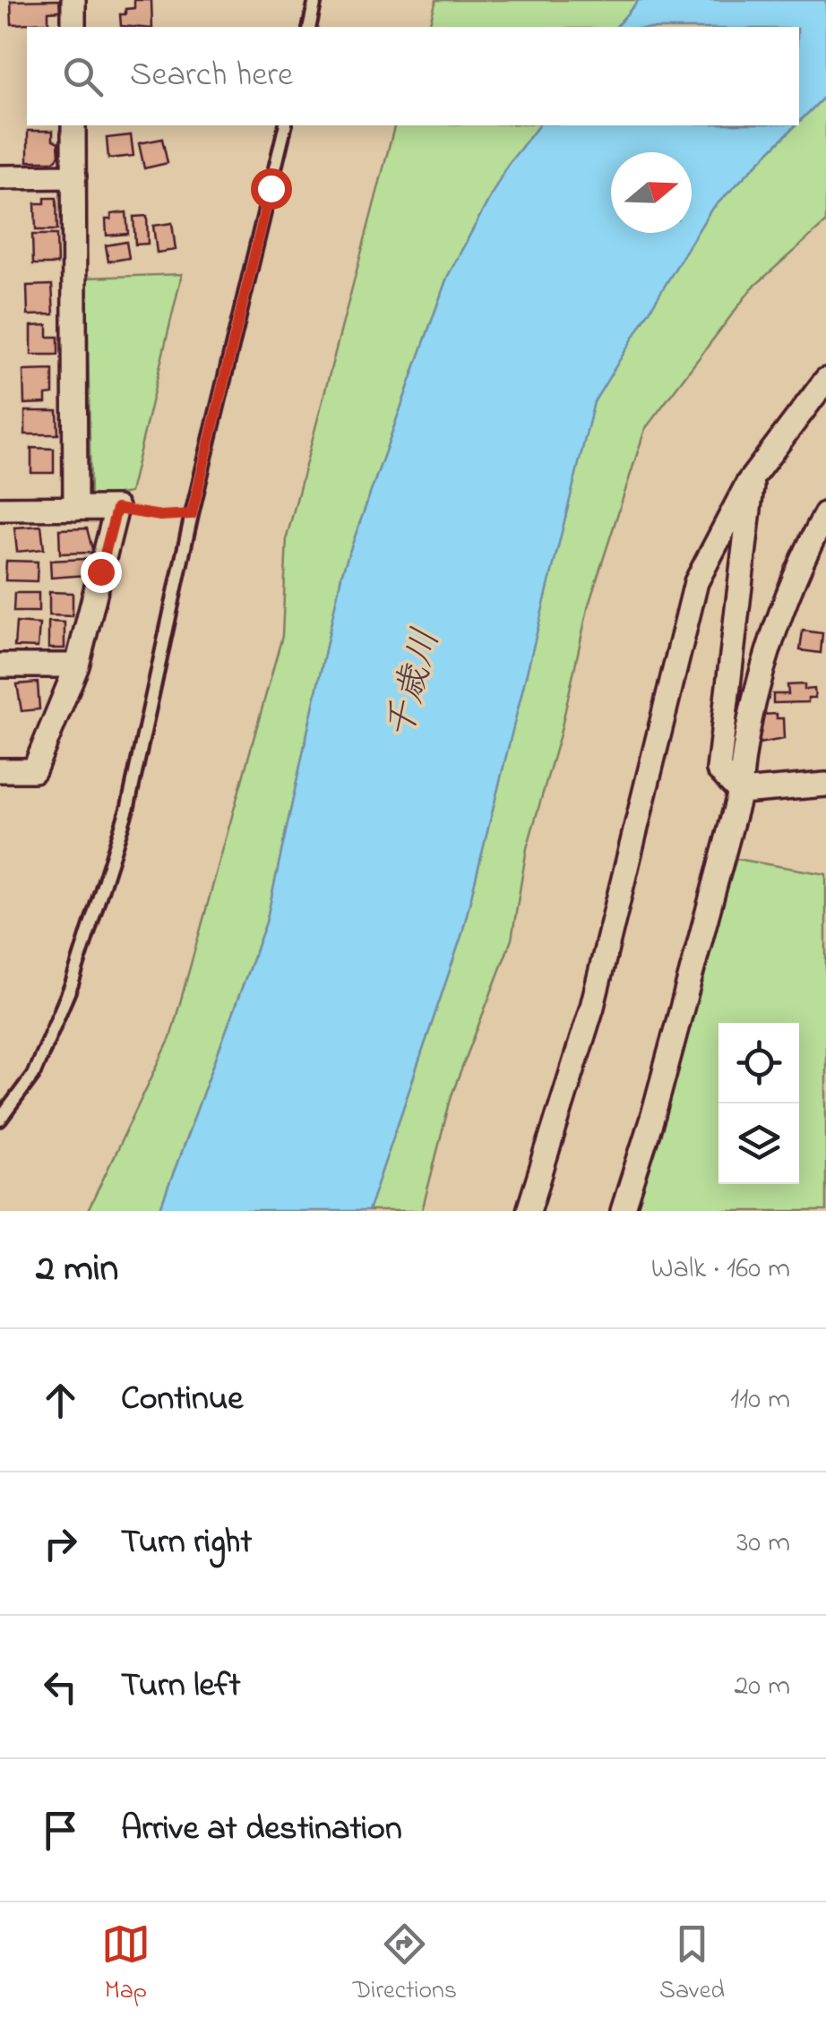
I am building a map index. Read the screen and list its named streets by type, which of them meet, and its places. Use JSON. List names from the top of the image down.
{
  "water": ["千歳川"],
  "north": "right",
  "page": {
    "search": "Search here",
    "heading": ["2 min", "Walk · 160 m"],
    "list": [
      ["Continue", "110 m"],
      ["Turn right", "30 m"],
      ["Turn left", "20 m"],
      "Arrive at destination"
    ],
    "nav": ["Map", "Directions", "Saved"]
  }
}
